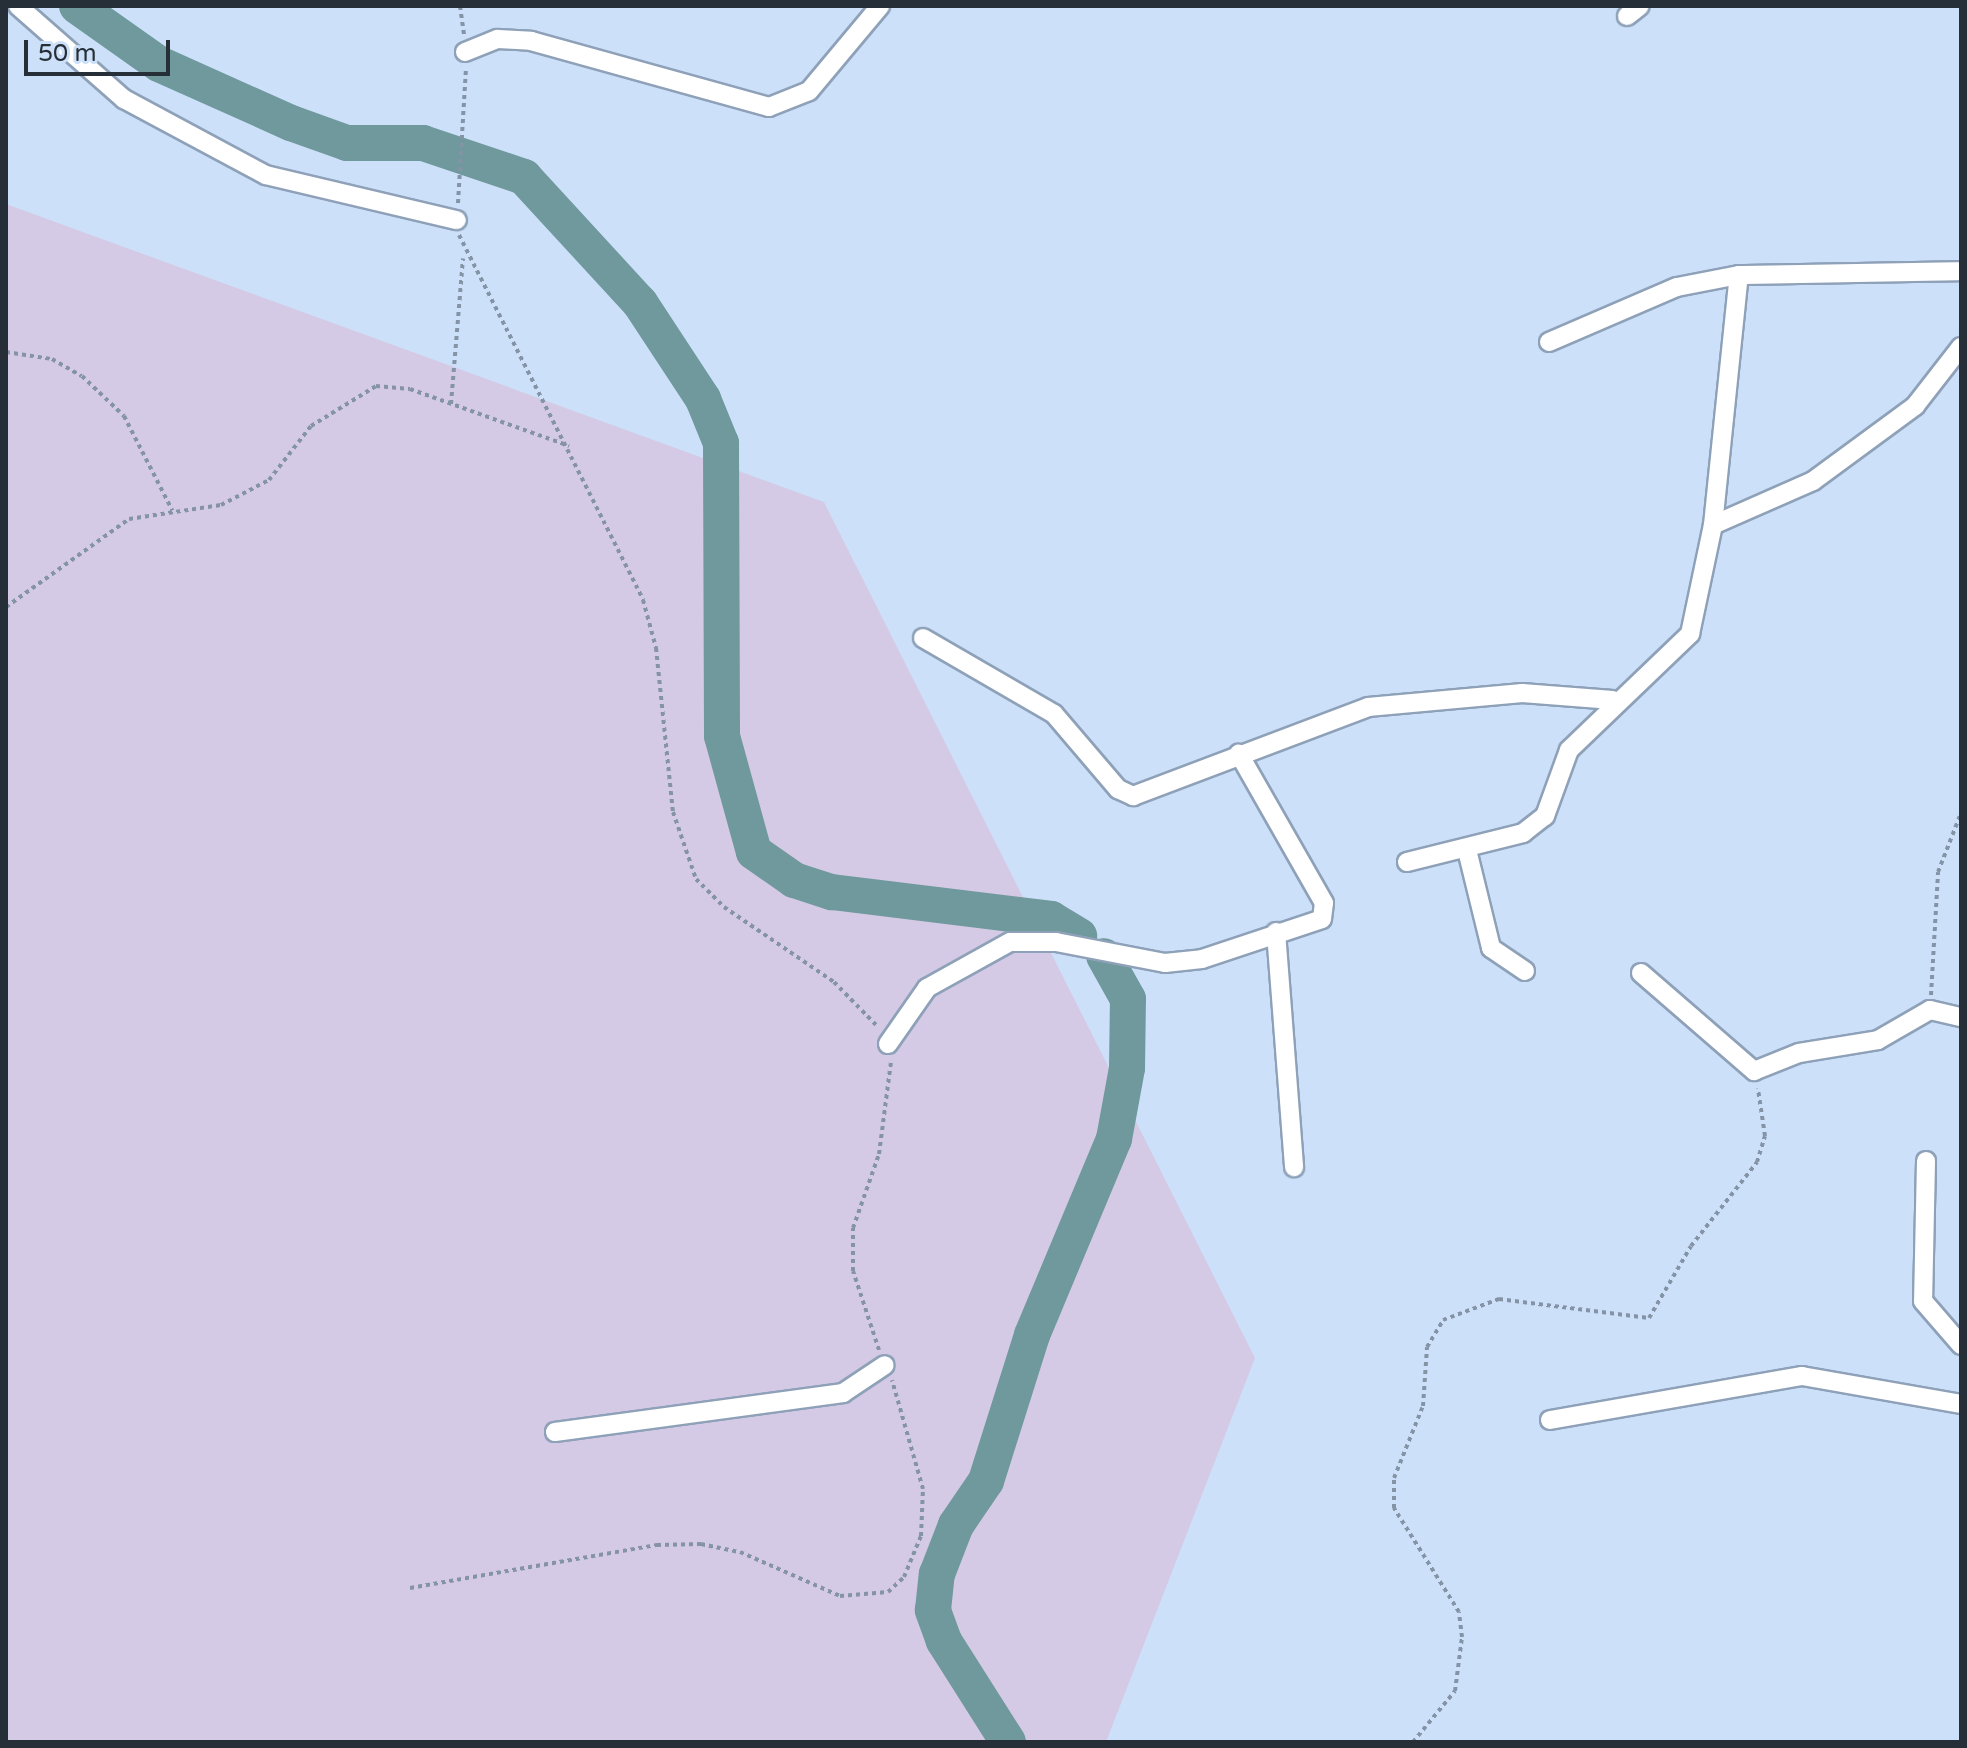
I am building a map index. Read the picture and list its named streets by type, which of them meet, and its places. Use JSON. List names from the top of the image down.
{
  "scale_bar": "50 m"
}
